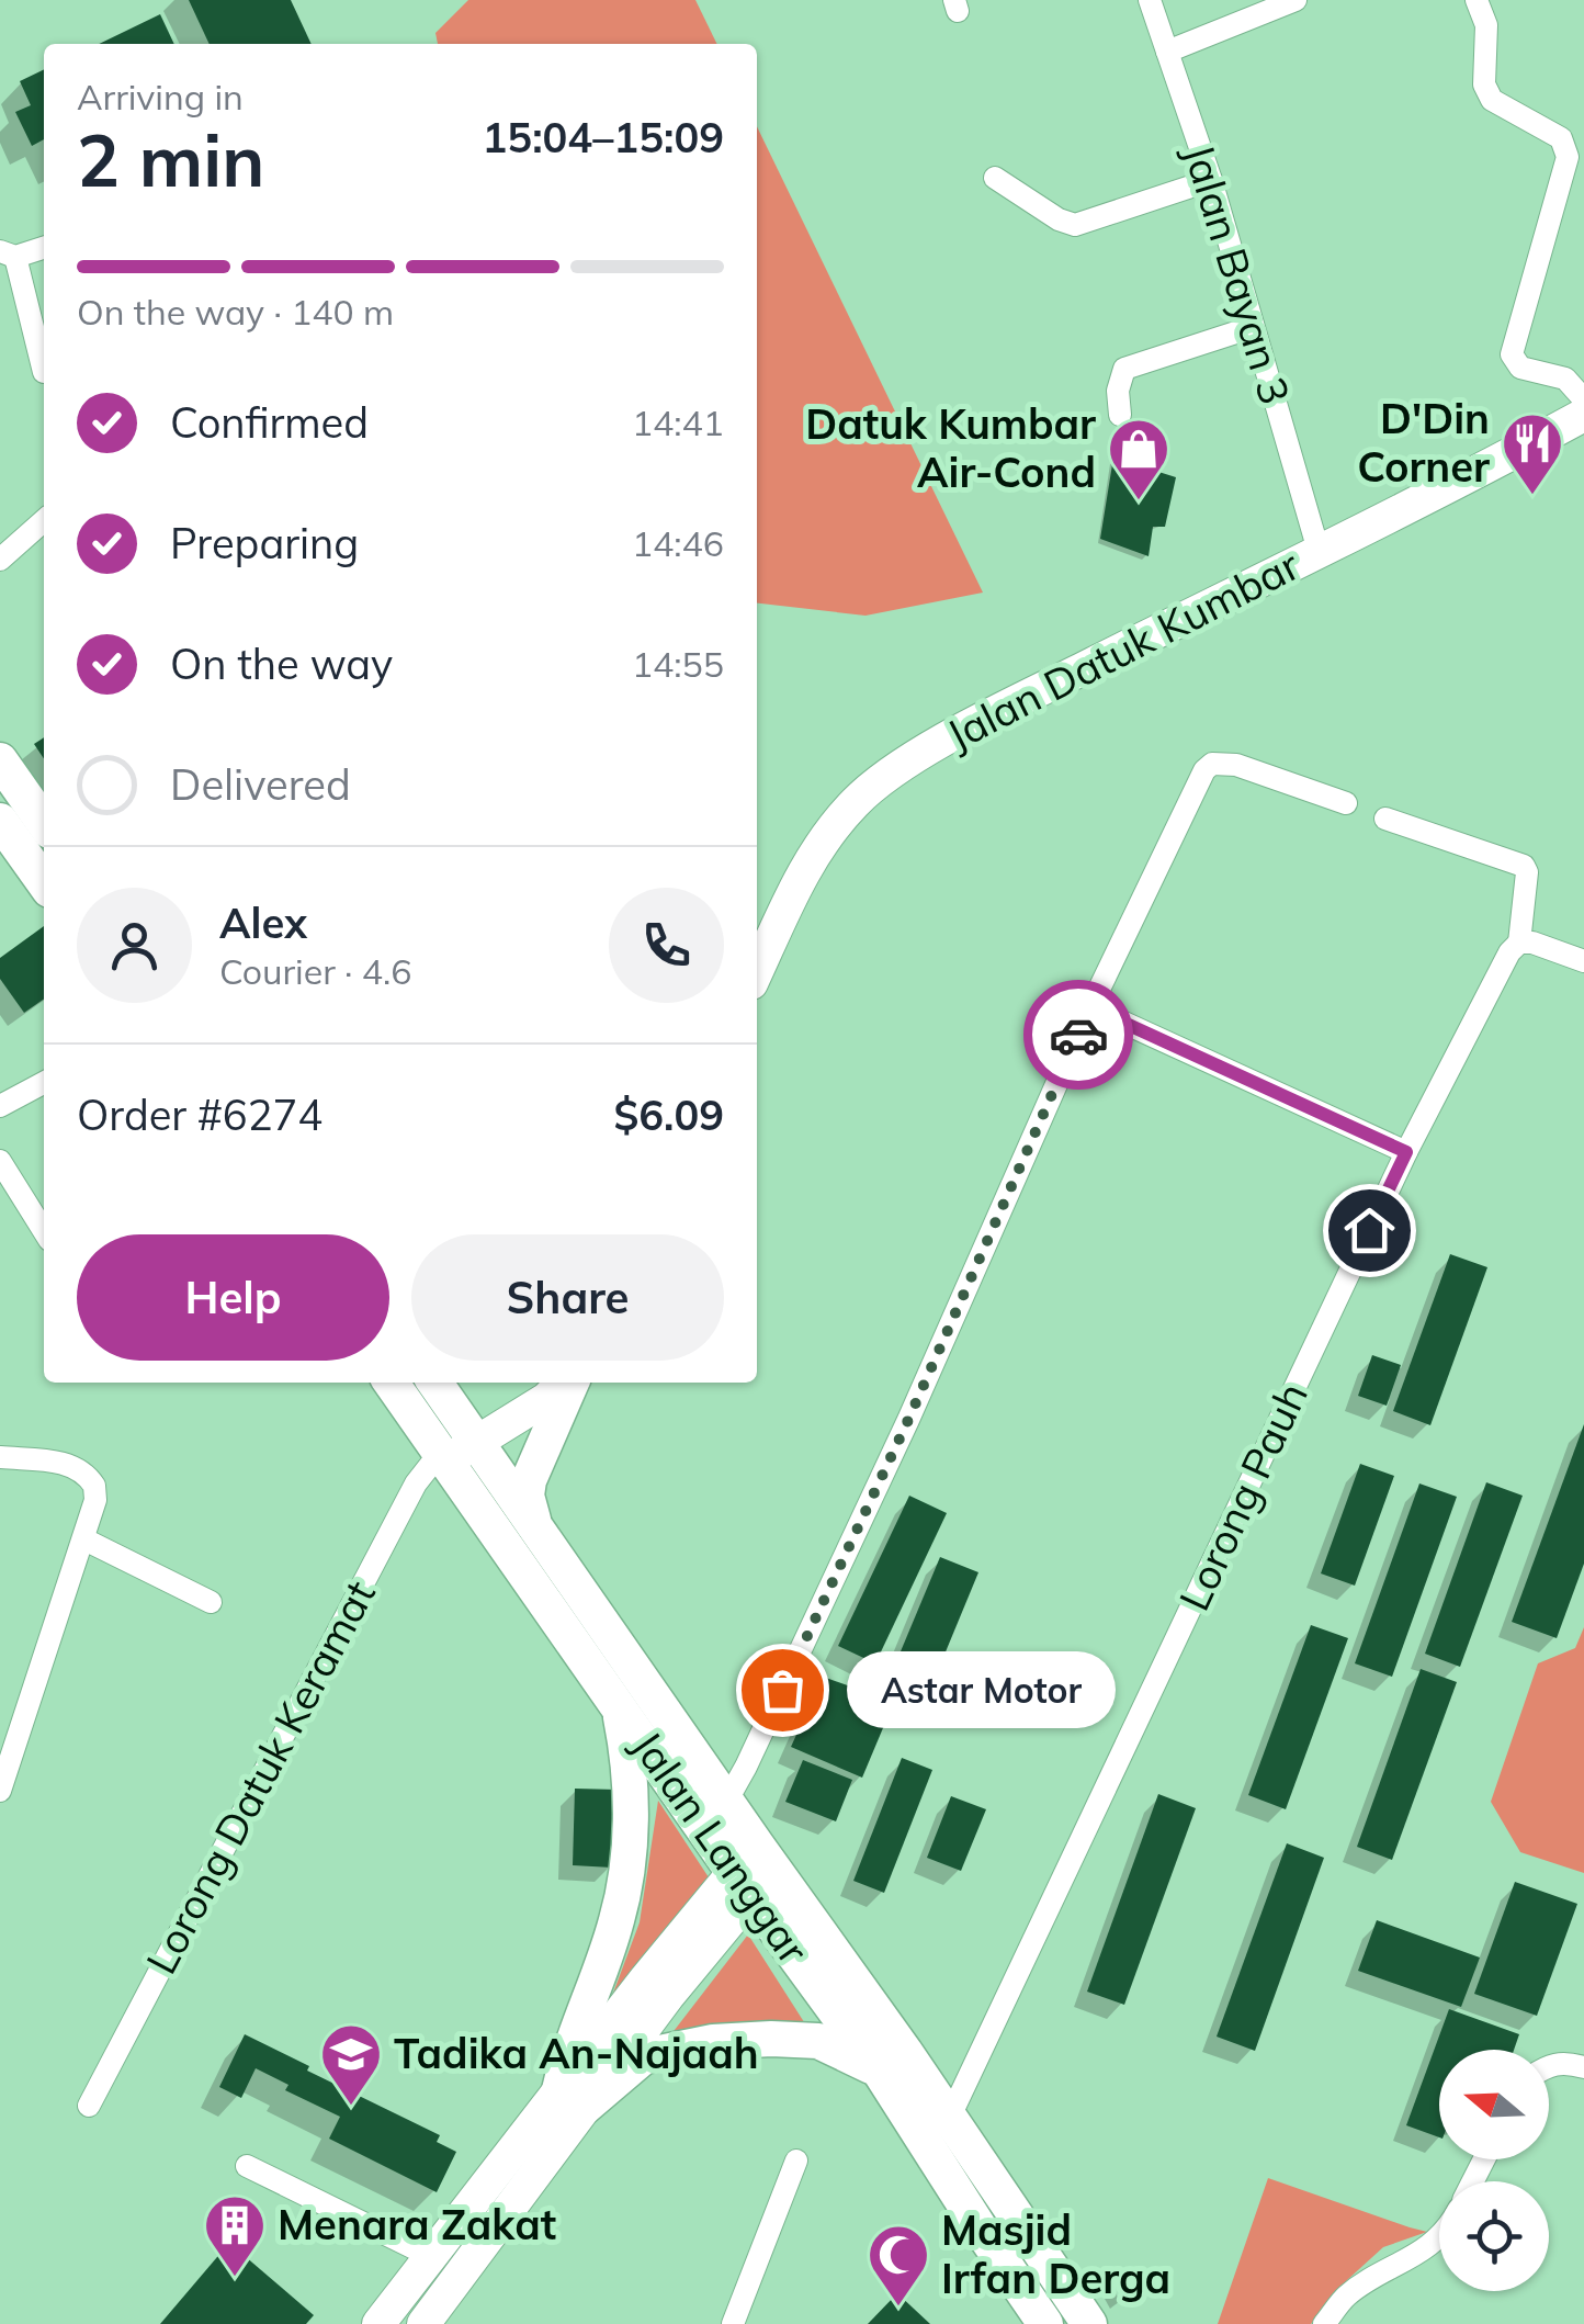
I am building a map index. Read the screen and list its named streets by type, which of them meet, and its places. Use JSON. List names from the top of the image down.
{
  "streets": {
    "main road": ["Jalan Datuk Kumbar", "Jalan Langgar"],
    "street": ["Jalan Bayan 3", "Lorong Pauh", "Lorong Datuk Keramat"]
  },
  "crossings": [
    ["Jalan Bayan 3", "Jalan Datuk Kumbar"],
    ["Lorong Pauh", "Jalan Langgar"],
    ["Lorong Datuk Keramat", "Jalan Langgar"]
  ],
  "places": {
    "restaurant": ["D'Din Corner"],
    "shop": ["Datuk Kumbar Air-Cond"],
    "other": ["Astar Motor"],
    "school or university": ["Tadika An-Najaah"],
    "building": ["Menara Zakat"],
    "mosque": ["Masjid Irfan Derga"]
  },
  "north": "left",
  "page": {
    "heading": ["2 min", "Arriving in", "15:04–15:09"],
    "panel": [
      "Alex",
      "Courier · 4.6",
      "Order #6274",
      "$6.09"
    ],
    "bar": "On the way · 140 m",
    "list": [
      ["Confirmed", "14:41"],
      ["Preparing", "14:46"],
      ["On the way", "14:55"],
      "Delivered"
    ],
    "buttons": ["Help", "Share"],
    "bubble": "Astar Motor"
  }
}
